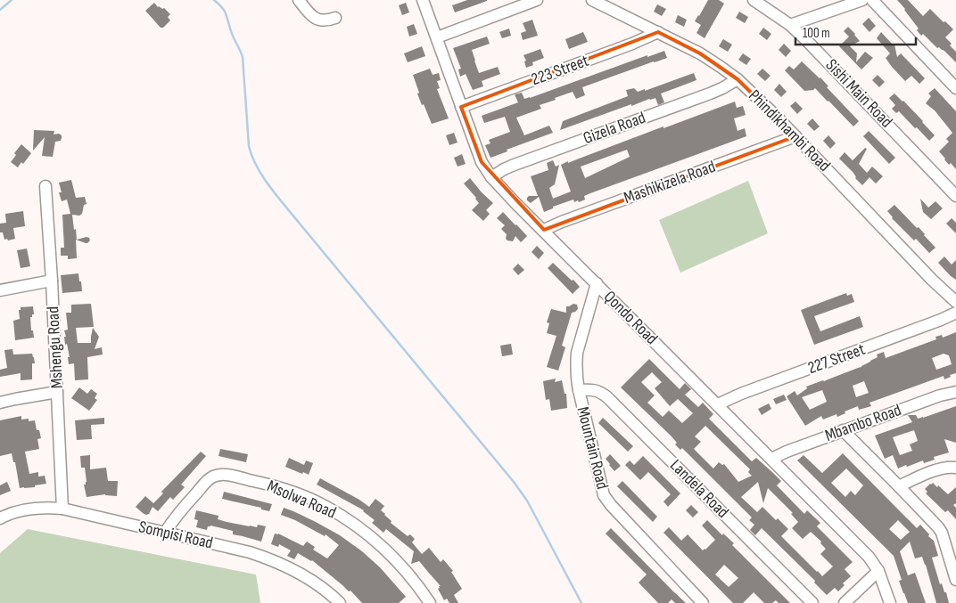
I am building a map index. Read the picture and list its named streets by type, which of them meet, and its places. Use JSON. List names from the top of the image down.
{
  "streets": {
    "street": [
      "223 Street",
      "Sishi Main Road",
      "Gizela Road",
      "Phindikhambi Road",
      "Mashikizela Road",
      "Qondo Road",
      "Mshengu Road",
      "227 Street",
      "Mbambo Road",
      "Mountain Road",
      "Landela Road",
      "Msolwa Road",
      "Sompisi Road"
    ]
  },
  "crossings": [
    ["223 Street", "Phindikhambi Road"],
    ["223 Street", "Qondo Road"],
    ["Gizela Road", "Phindikhambi Road"],
    ["Gizela Road", "Qondo Road"],
    ["Phindikhambi Road", "Mashikizela Road"],
    ["Mashikizela Road", "Qondo Road"],
    ["Qondo Road", "227 Street"],
    ["Qondo Road", "Mbambo Road"],
    ["Qondo Road", "Mountain Road"],
    ["Mshengu Road", "Sompisi Road"],
    ["Mountain Road", "Landela Road"],
    ["Msolwa Road", "Sompisi Road"]
  ],
  "scale_bar": "100 m"
}
